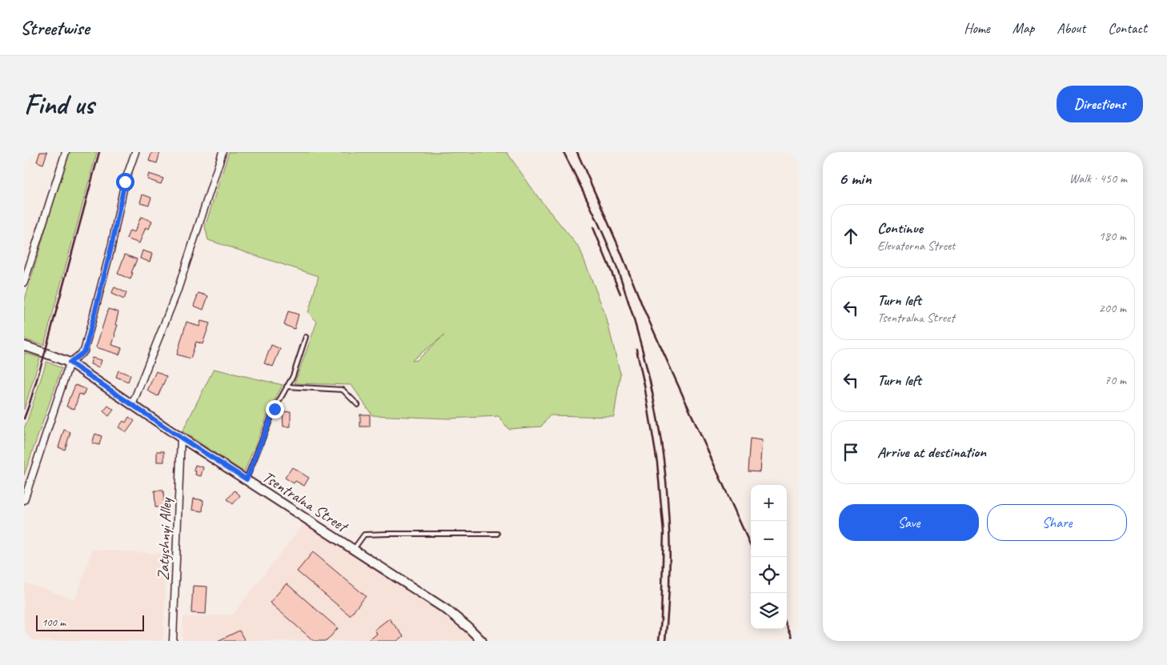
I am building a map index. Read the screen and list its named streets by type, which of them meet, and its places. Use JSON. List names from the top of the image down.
{
  "streets": {
    "main road": ["Tsentralna Street"],
    "street": ["Zatyshnyi Alley"]
  },
  "crossings": [
    ["Tsentralna Street", "Zatyshnyi Alley"]
  ],
  "scale_bar": "100 m",
  "page": {
    "header": "Streetwise",
    "nav": [
      "Home",
      "Map",
      "About",
      "Contact"
    ],
    "buttons": [
      "Directions",
      ["Save", "Share"]
    ],
    "title": "Find us",
    "heading": ["6 min", "Walk · 450 m"],
    "list": [
      ["Continue", "Elevatorna Street", "180 m"],
      ["Turn left", "Tsentralna Street", "200 m"],
      ["Turn left", "70 m"],
      "Arrive at destination"
    ],
    "map_buttons": ["+", "−"],
    "scale": "100 m"
  }
}
